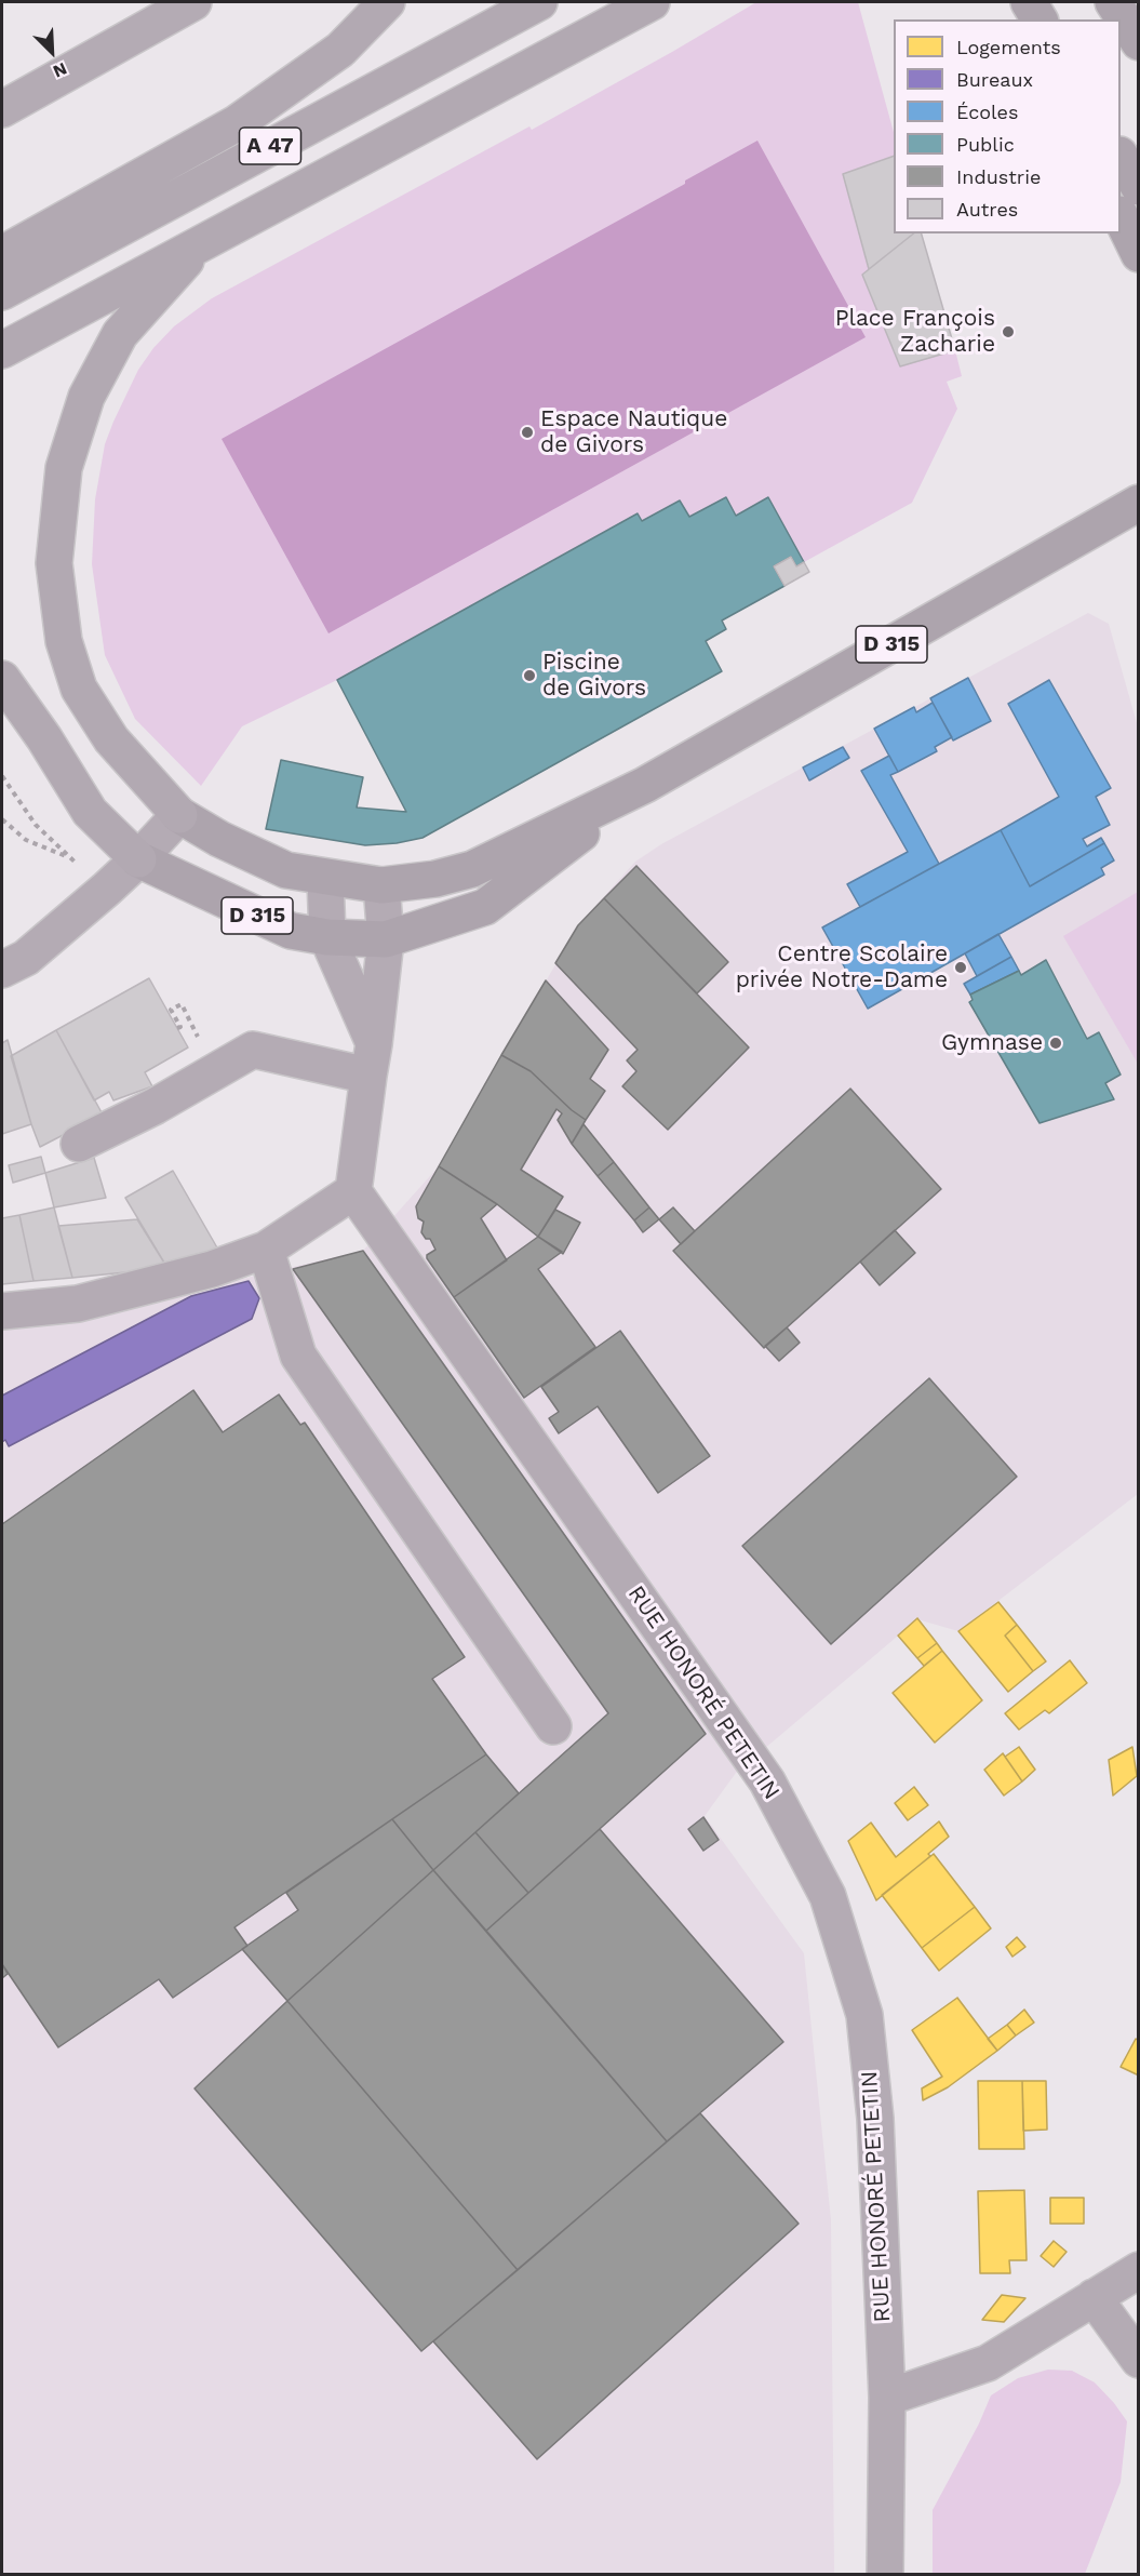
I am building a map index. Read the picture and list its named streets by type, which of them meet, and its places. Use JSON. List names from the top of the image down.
{
  "streets": {
    "highway": ["A 47"],
    "main road": ["D 315"],
    "street": ["RUE HONORÉ PETETIN"]
  },
  "places": [
    "Place François Zacharie",
    "Espace Nautique de Givors",
    "Piscine de Givors",
    "Centre Scolaire privée Notre-Dame",
    "Gymnase"
  ],
  "legend": [
    "Logements",
    "Bureaux",
    "Écoles",
    "Public",
    "Industrie",
    "Autres"
  ],
  "north": "bottom right"
}
